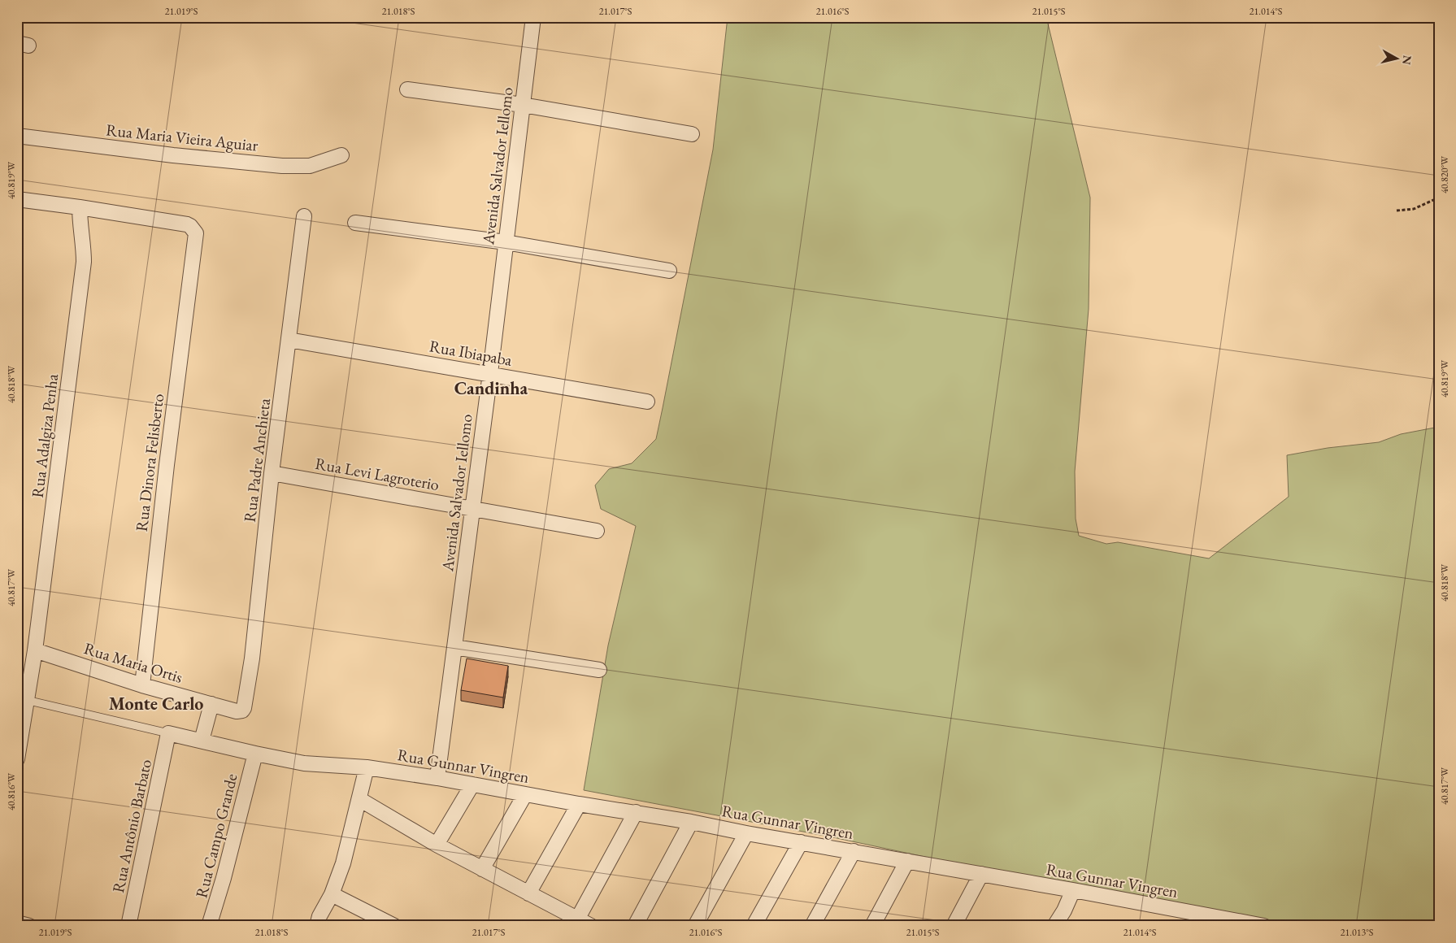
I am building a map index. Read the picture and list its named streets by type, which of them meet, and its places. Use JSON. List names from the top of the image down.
{
  "streets": {
    "street": [
      "Rua Maria Vieira Aguiar",
      "Avenida Salvador Iellomo",
      "Rua Ibiapaba",
      "Rua Adalgiza Penha",
      "Rua Padre Anchieta",
      "Rua Dinora Felisberto",
      "Rua Levi Lagroterio",
      "Rua Maria Ortis",
      "Rua Gunnar Vingren",
      "Rua Antônio Barbato",
      "Rua Campo Grande"
    ]
  },
  "crossings": [
    ["Avenida Salvador Iellomo", "Rua Ibiapaba"],
    ["Avenida Salvador Iellomo", "Rua Levi Lagroterio"],
    ["Avenida Salvador Iellomo", "Rua Gunnar Vingren"],
    ["Rua Ibiapaba", "Rua Padre Anchieta"],
    ["Rua Adalgiza Penha", "Rua Dinora Felisberto"],
    ["Rua Adalgiza Penha", "Rua Maria Ortis"],
    ["Rua Padre Anchieta", "Rua Levi Lagroterio"],
    ["Rua Padre Anchieta", "Rua Maria Ortis"],
    ["Rua Dinora Felisberto", "Rua Maria Ortis"],
    ["Rua Gunnar Vingren", "Rua Antônio Barbato"],
    ["Rua Gunnar Vingren", "Rua Campo Grande"]
  ],
  "districts": ["Candinha", "Monte Carlo"],
  "north": "right",
  "coordinates": [
    "21.019°S",
    "21.018°S",
    "21.017°S",
    "21.016°S",
    "21.015°S",
    "21.014°S",
    "40.820°W",
    "40.819°W",
    "40.818°W",
    "40.817°W",
    "40.816°W",
    "21.013°S"
  ]
}
